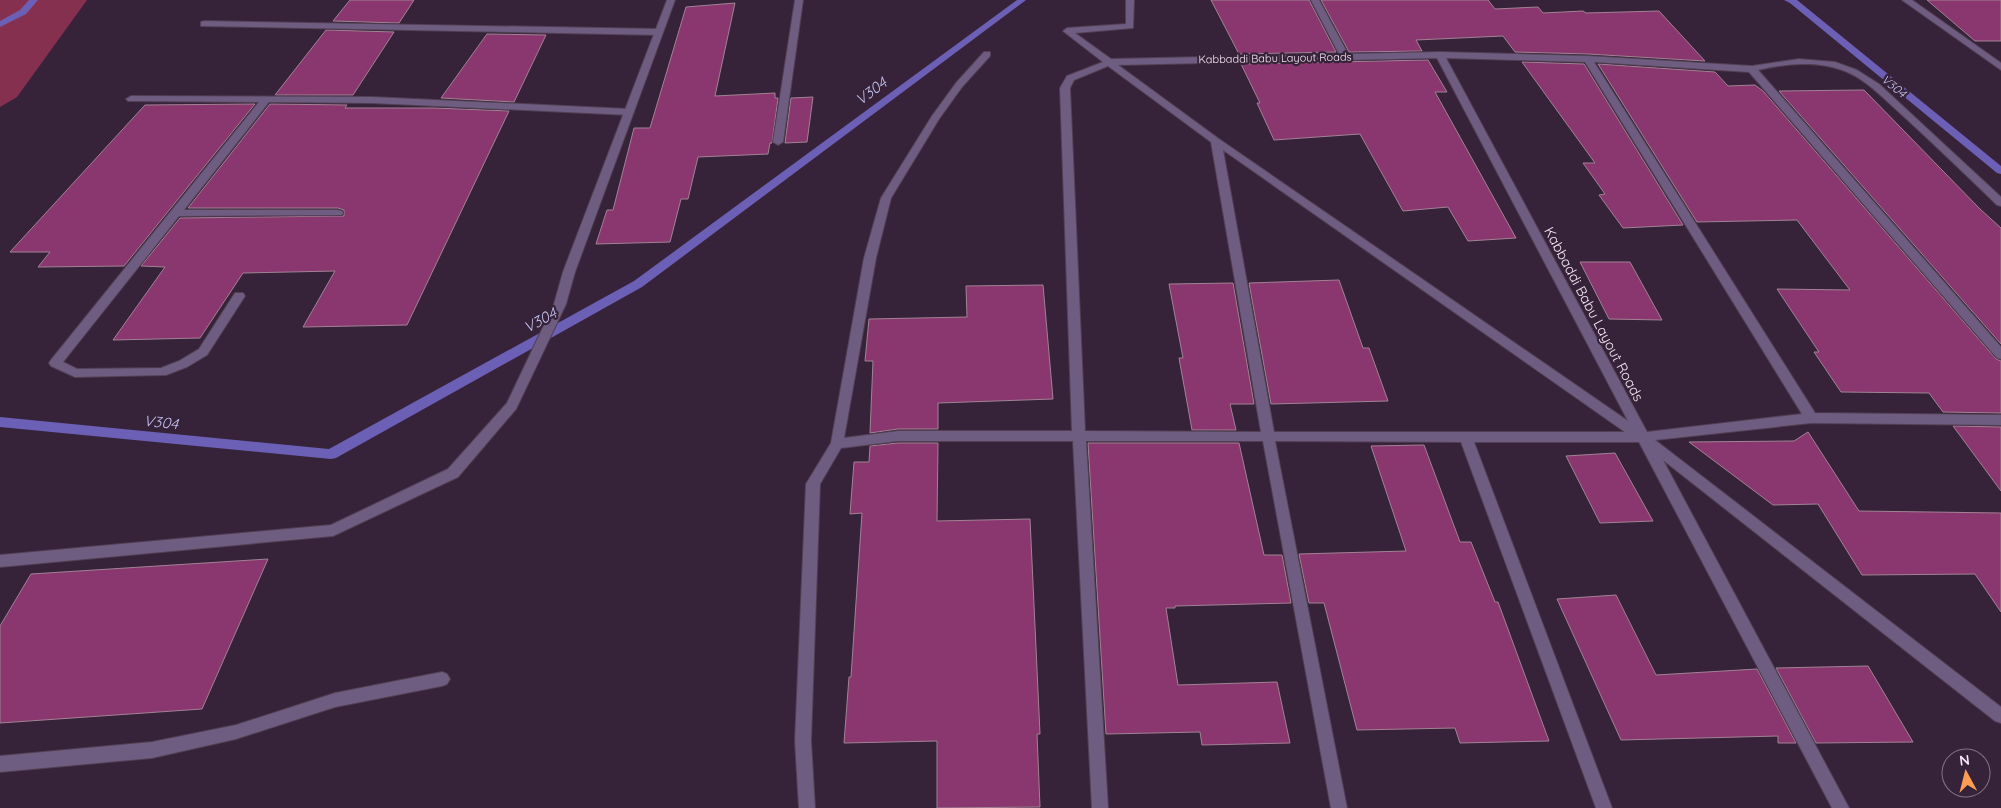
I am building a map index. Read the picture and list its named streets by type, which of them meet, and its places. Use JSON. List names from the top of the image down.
{
  "streets": {
    "street": ["Kabbaddi Babu Layout Roads"]
  },
  "water": ["V304"],
  "north": "top"
}
